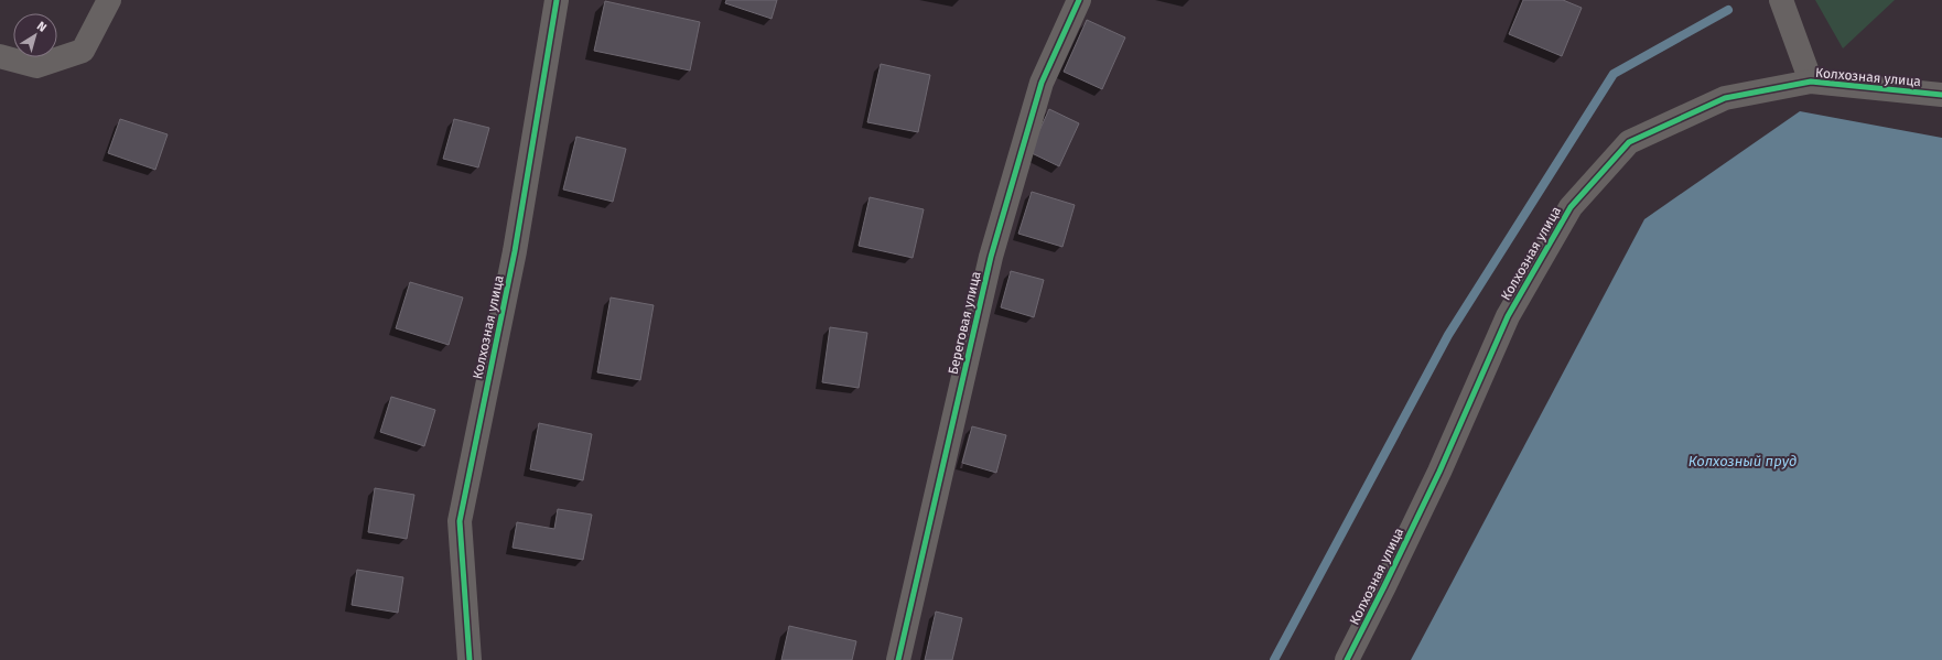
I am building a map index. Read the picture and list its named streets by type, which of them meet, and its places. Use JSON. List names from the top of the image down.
{
  "streets": {
    "street": ["Колхозная улица", "Береговая улица"]
  },
  "water": ["Колхозный пруд"],
  "north": "top right"
}
